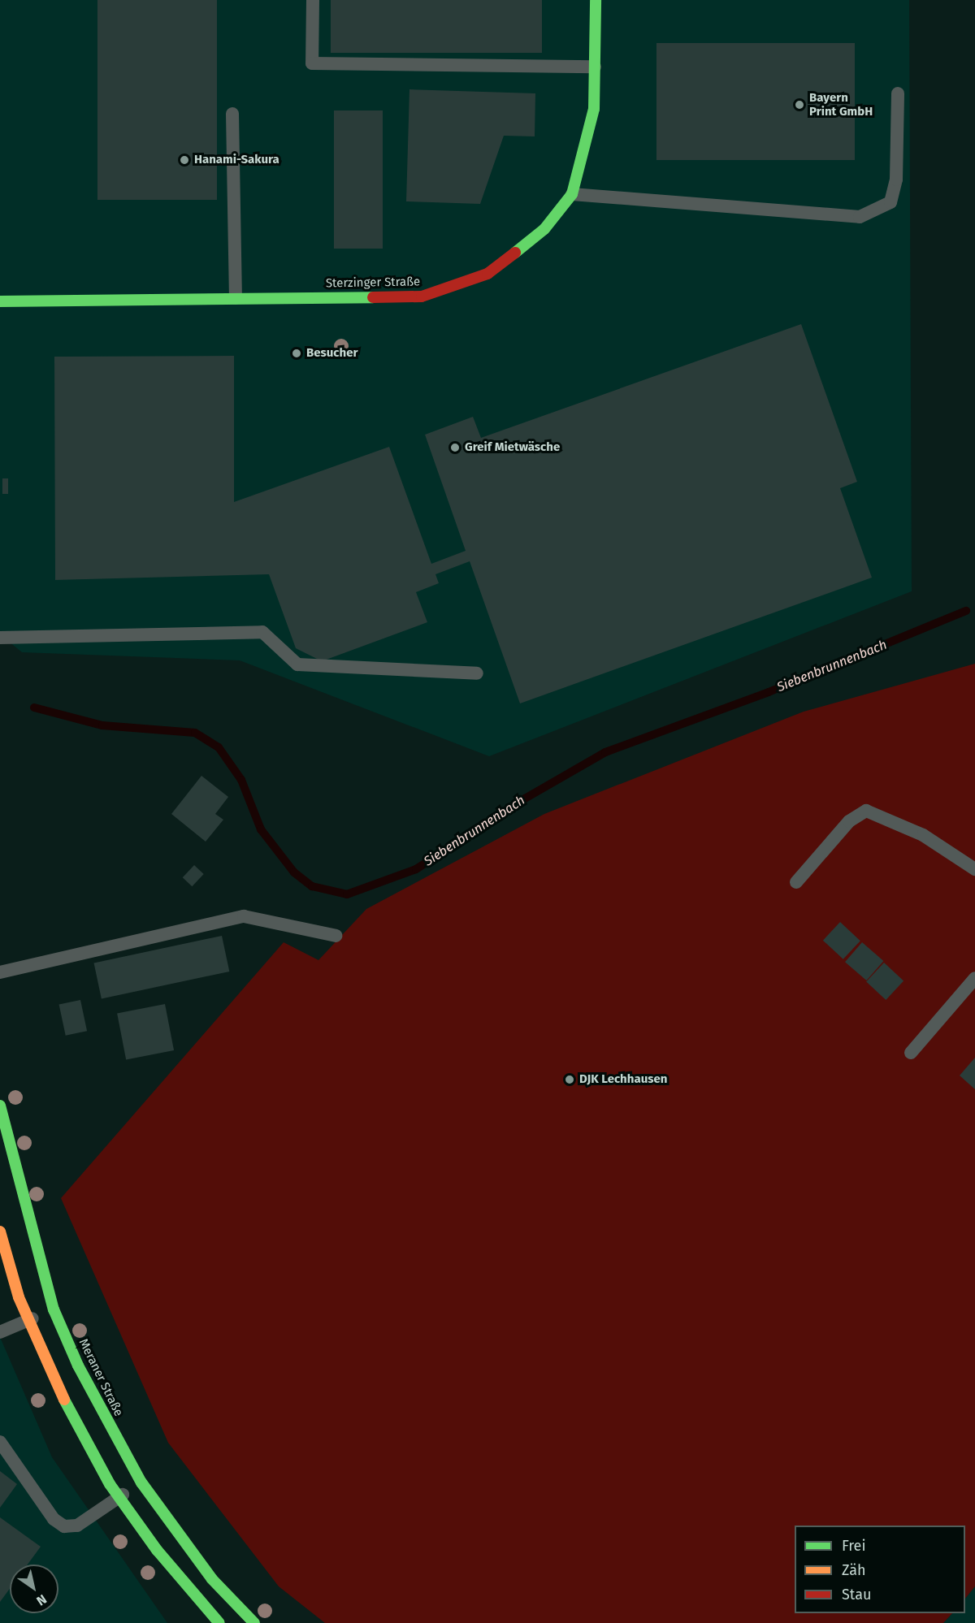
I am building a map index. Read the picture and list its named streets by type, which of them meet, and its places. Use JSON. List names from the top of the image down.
{
  "streets": {
    "main road": ["Sterzinger Straße", "Meraner Straße"]
  },
  "water": ["Siebenbrunnenbach"],
  "places": [
    "Bayern Print GmbH",
    "Hanami-Sakura",
    "Besucher",
    "Greif Mietwäsche",
    "DJK Lechhausen"
  ],
  "legend": ["Frei", "Zäh", "Stau"],
  "north": "bottom right"
}
